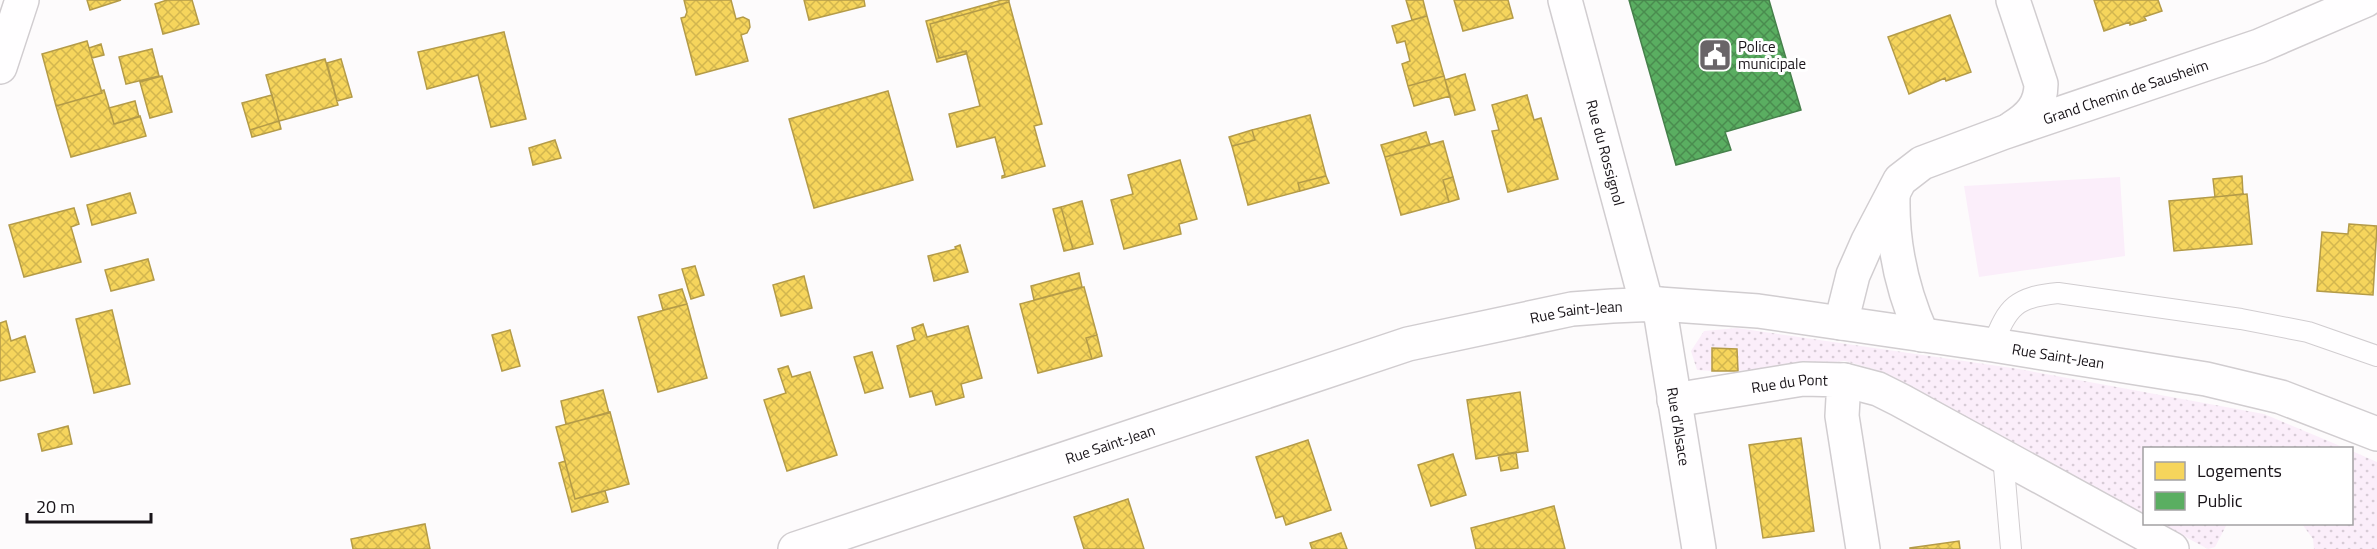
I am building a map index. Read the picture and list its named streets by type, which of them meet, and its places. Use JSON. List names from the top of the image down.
{
  "streets": {
    "street": [
      "Grand Chemin de Sausheim",
      "Rue du Rossignol",
      "Rue Saint-Jean",
      "Rue du Pont",
      "Rue d'Alsace"
    ]
  },
  "crossings": [
    ["Grand Chemin de Sausheim", "Rue Saint-Jean"],
    ["Rue du Rossignol", "Rue Saint-Jean"],
    ["Rue du Rossignol", "Rue d'Alsace"],
    ["Rue Saint-Jean", "Rue d'Alsace"],
    ["Rue du Pont", "Rue d'Alsace"]
  ],
  "places": {
    "public building": ["Police municipale"]
  },
  "legend": ["Logements", "Public"],
  "scale_bar": "20 m"
}
